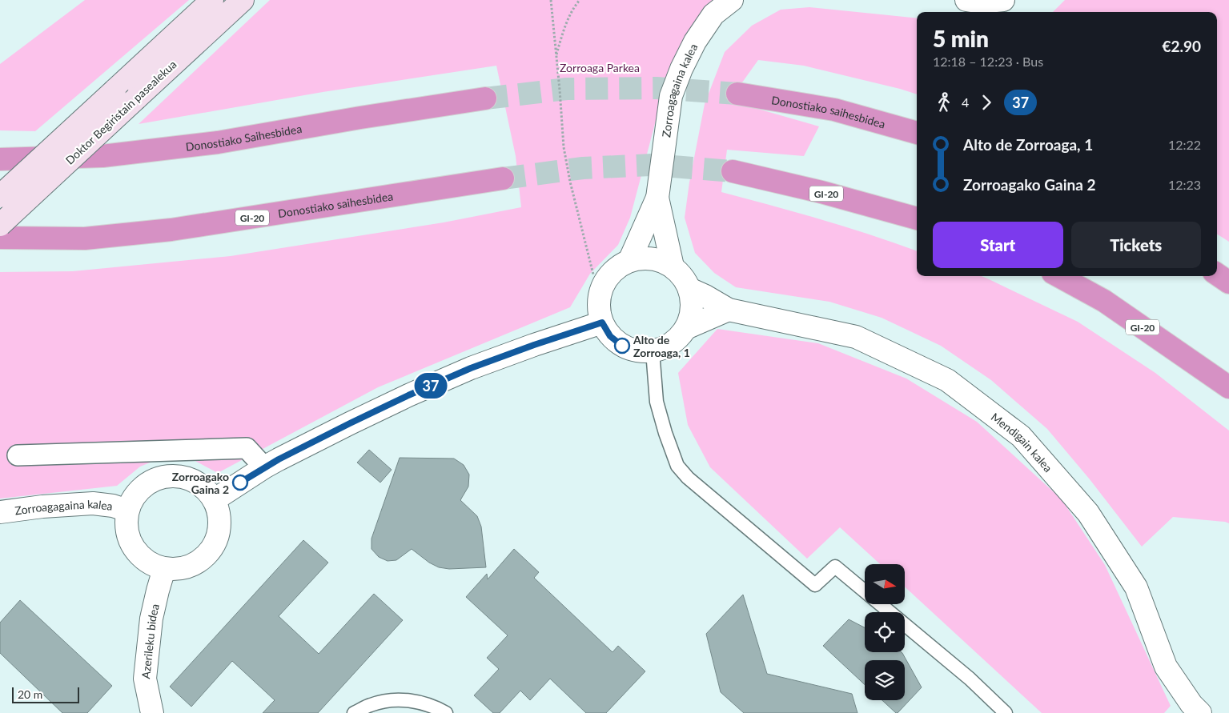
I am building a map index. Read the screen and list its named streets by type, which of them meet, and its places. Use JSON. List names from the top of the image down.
{
  "streets": {
    "highway": ["Donostiako saihesbidea", "Donostiako Saihesbidea", "GI-20"],
    "main road": ["Doktor Begiristain pasealekua"],
    "street": ["Zorroagagaina kalea", "Mendigain kalea", "Azerileku bidea"]
  },
  "crossings": [
    ["Zorroagagaina kalea", "Mendigain kalea"],
    ["Zorroagagaina kalea", "Azerileku bidea"]
  ],
  "parks": ["Zorroaga Parkea"],
  "places": ["Alto de Zorroaga, 1", "Zorroagako Gaina 2"],
  "lines": ["bus line 37"],
  "scale_bar": "20 m",
  "north": "right",
  "page": {
    "on_map": "37",
    "heading": ["5 min", "12:18 – 12:23 · Bus", "€2.90"],
    "legs": ["4", "37"],
    "list": [
      {
        "name": "Alto de Zorroaga, 1",
        "value": "12:22"
      },
      {
        "name": "Zorroagako Gaina 2",
        "value": "12:23"
      }
    ],
    "buttons": ["Start", "Tickets"],
    "scale": "20 m"
  }
}
